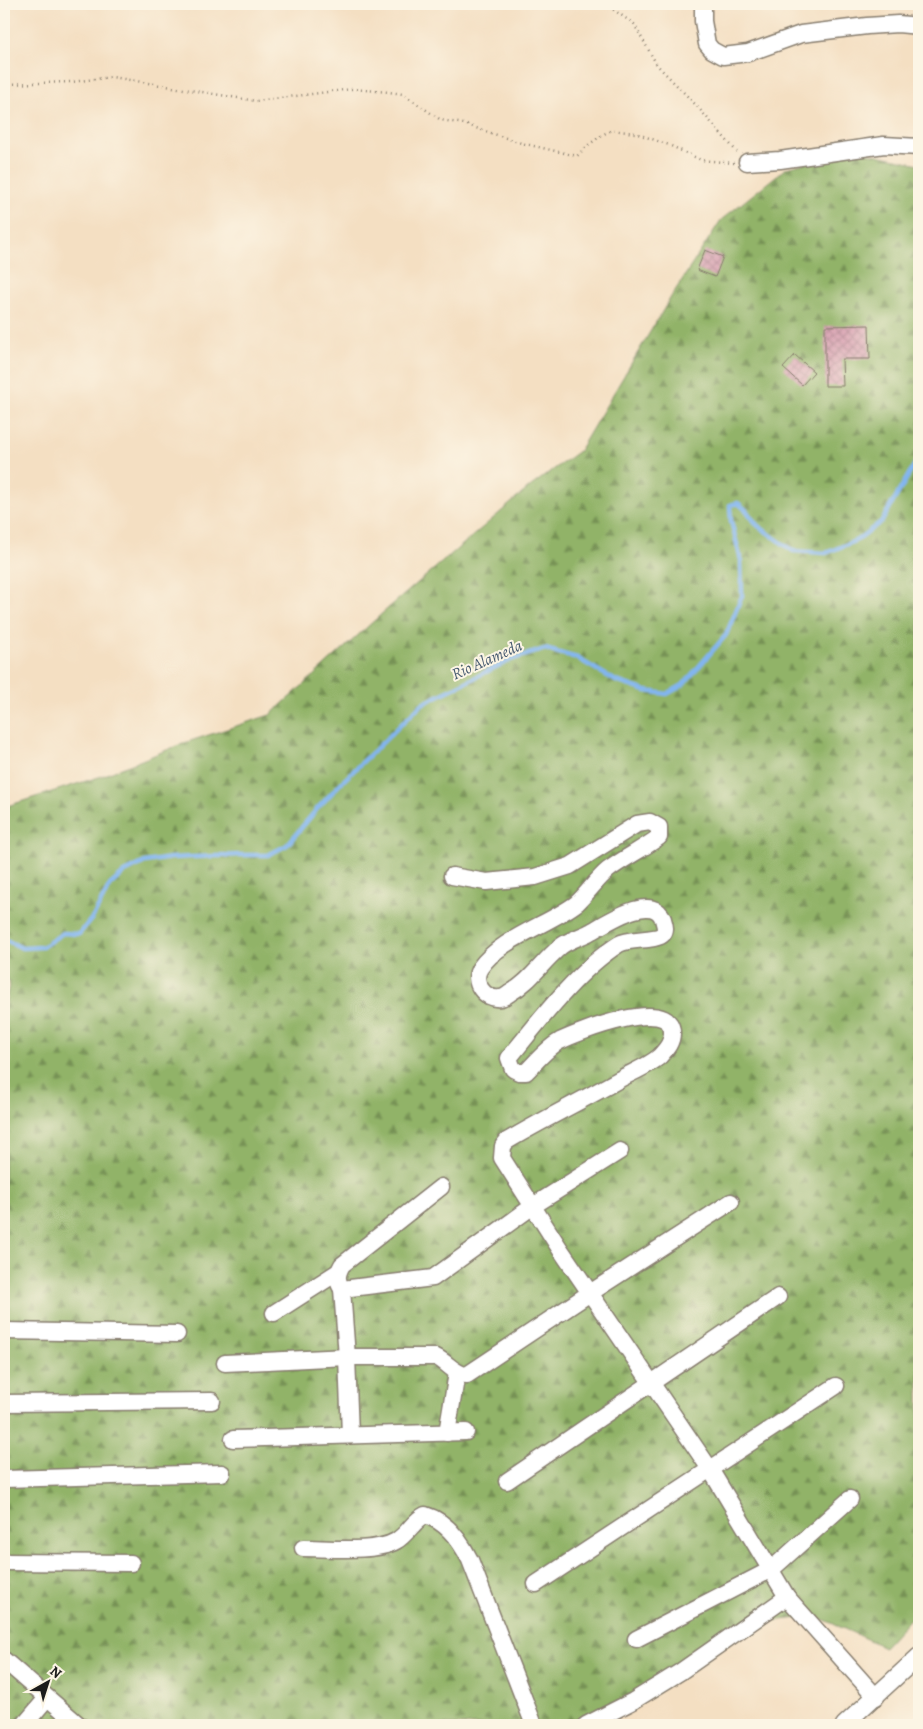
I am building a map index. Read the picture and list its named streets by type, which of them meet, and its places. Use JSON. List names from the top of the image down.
{
  "water": ["Rio Alameda"],
  "north": "top right"
}
